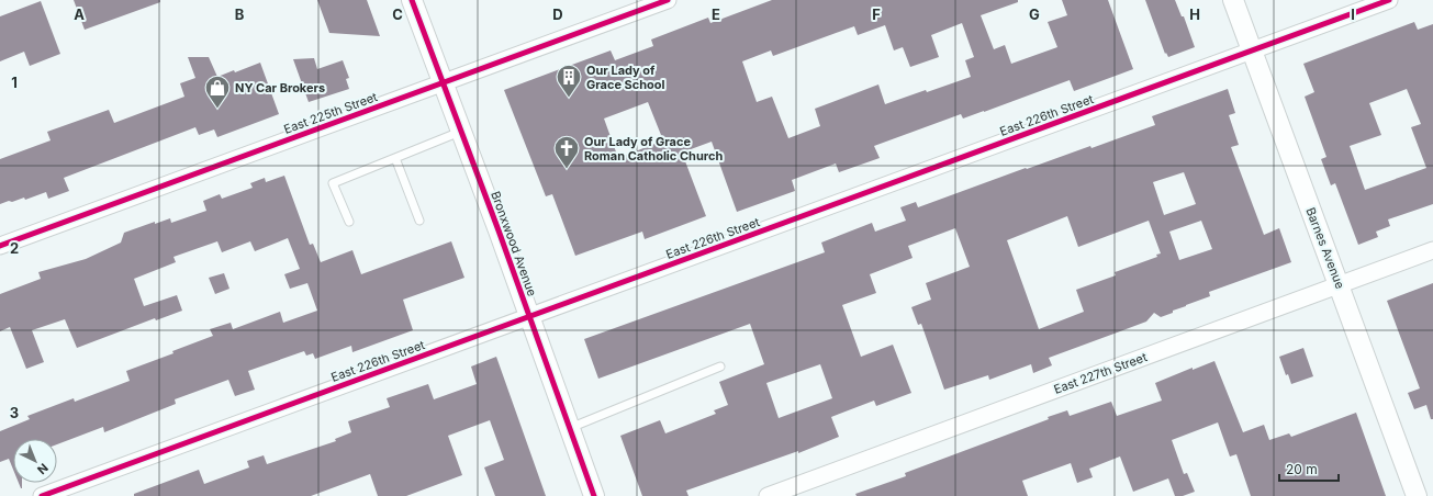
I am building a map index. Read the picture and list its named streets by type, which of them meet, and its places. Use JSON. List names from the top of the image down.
{
  "streets": {
    "street": [
      "East 225th Street",
      "East 226th Street",
      "Bronxwood Avenue",
      "Barnes Avenue",
      "East 227th Street"
    ]
  },
  "crossings": [
    ["East 225th Street", "Bronxwood Avenue"],
    ["East 226th Street", "Bronxwood Avenue"],
    ["East 226th Street", "Barnes Avenue"],
    ["Barnes Avenue", "East 227th Street"]
  ],
  "places": {
    "building": ["Our Lady of Grace School"],
    "shop": ["NY Car Brokers"],
    "church": ["Our Lady of Grace Roman Catholic Church"]
  },
  "scale_bar": "20 m",
  "north": "bottom right",
  "grid": {
    "columns": [
      "A",
      "B",
      "C",
      "D",
      "E",
      "F",
      "G",
      "H",
      "I"
    ],
    "rows": ["1", "2", "3"]
  }
}
